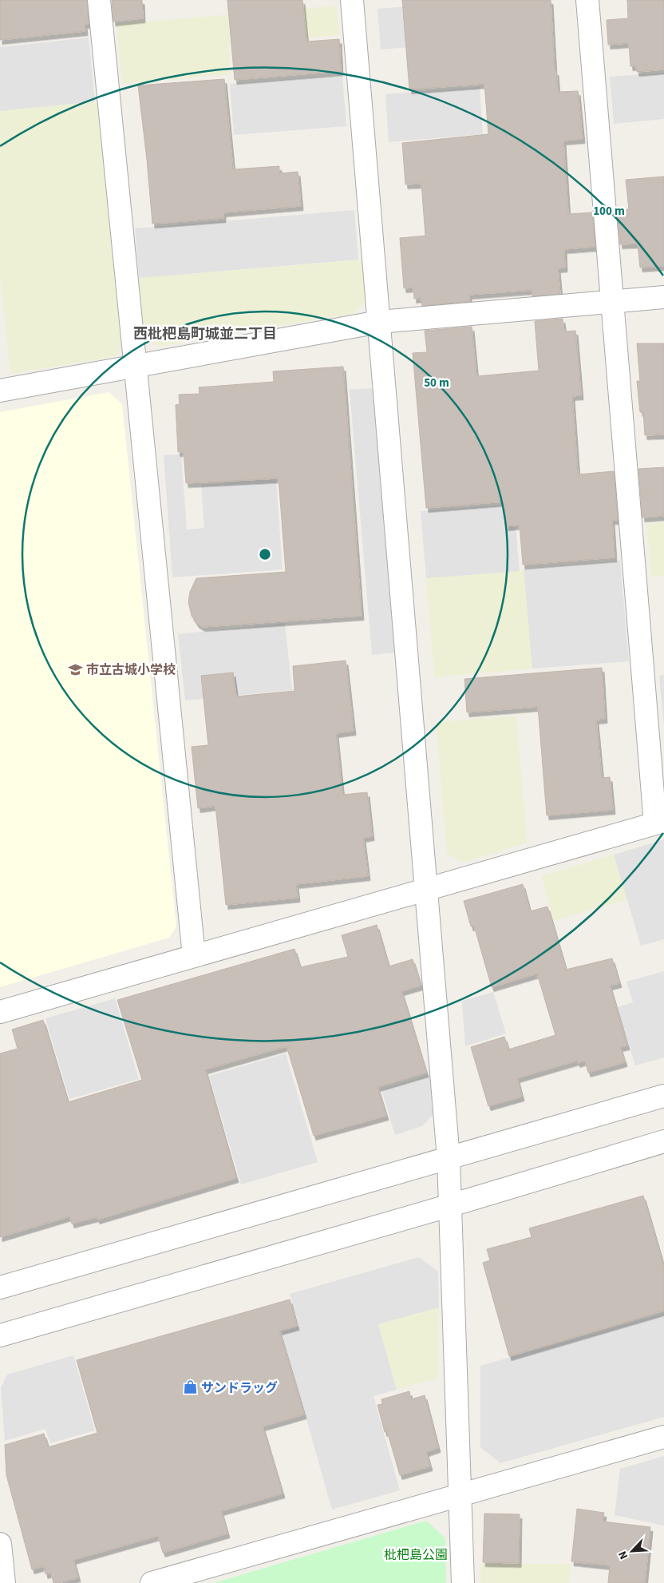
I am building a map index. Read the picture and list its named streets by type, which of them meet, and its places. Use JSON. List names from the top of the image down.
{
  "districts": ["西枇杷島町城並二丁目"],
  "parks": ["枇杷島公園"],
  "places": {
    "school or university": ["市立古城小学校"],
    "shop": ["サンドラッグ"]
  },
  "north": "bottom left",
  "rings": ["100 m", "50 m"]
}
